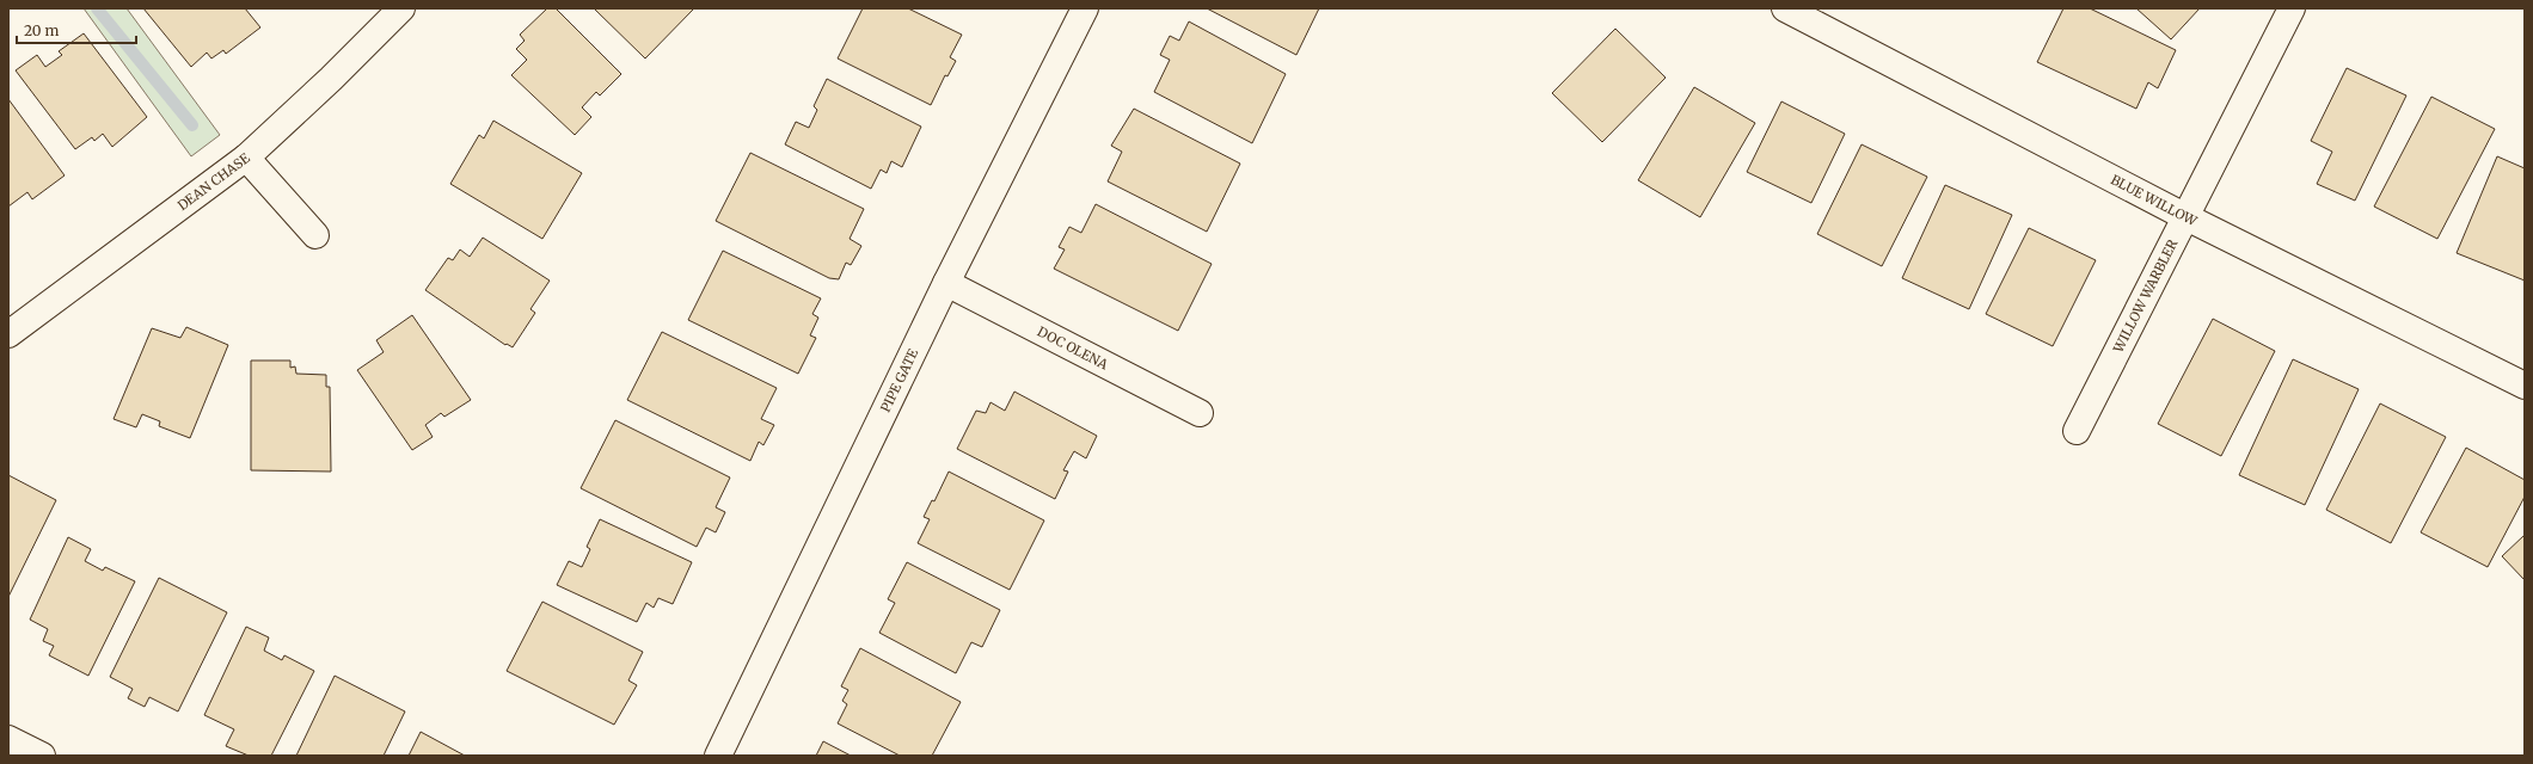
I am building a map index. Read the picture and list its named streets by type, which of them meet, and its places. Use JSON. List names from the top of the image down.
{
  "streets": {
    "street": [
      "DEAN CHASE",
      "BLUE WILLOW",
      "WILLOW WARBLER",
      "DOC OLENA",
      "PIPE GATE"
    ]
  },
  "crossings": [
    ["BLUE WILLOW", "WILLOW WARBLER"],
    ["DOC OLENA", "PIPE GATE"]
  ],
  "scale_bar": "20 m"
}
